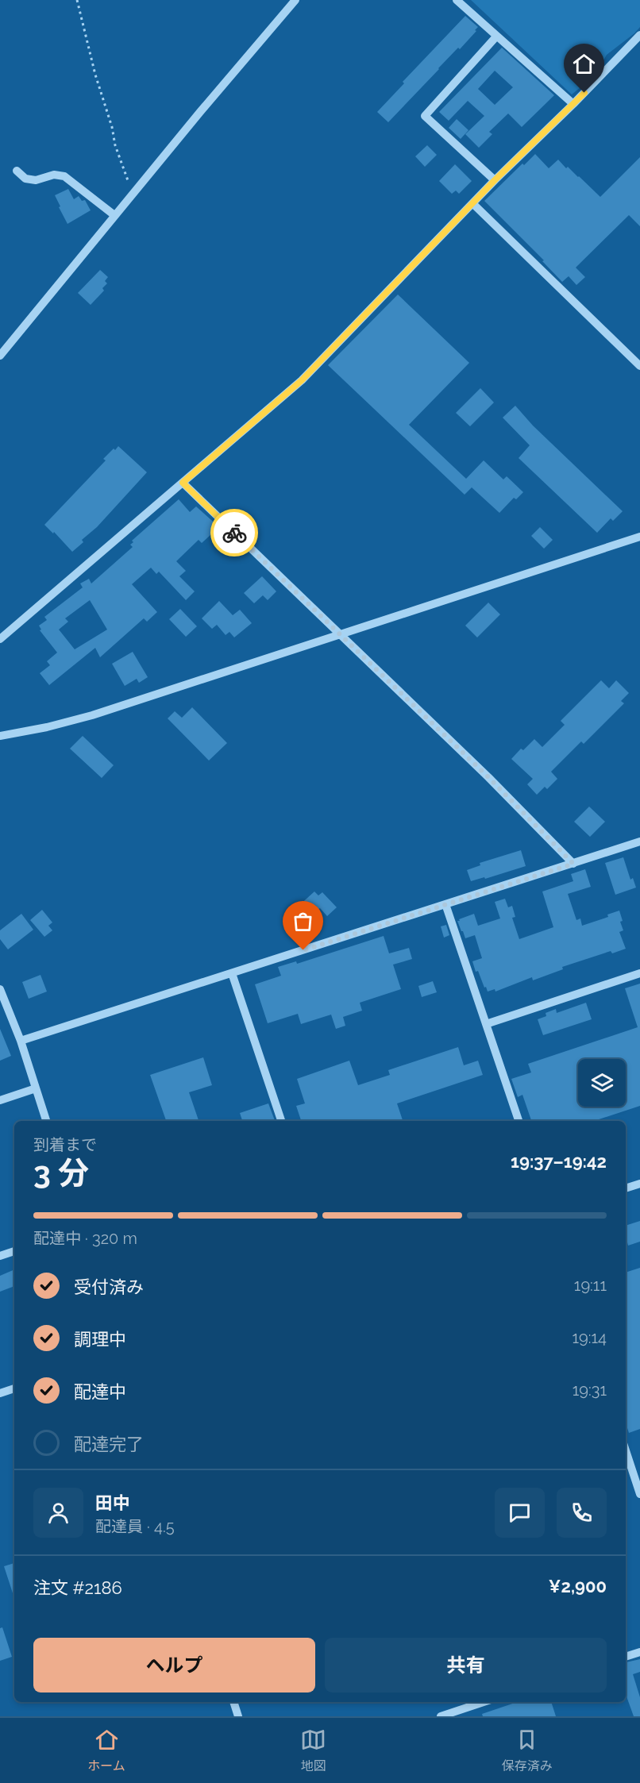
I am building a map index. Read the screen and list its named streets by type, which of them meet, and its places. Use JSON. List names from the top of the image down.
{
  "page": {
    "heading": ["3 分", "到着まで", "19:37–19:42"],
    "panel": [
      "田中",
      "配達員 · 4.5",
      "注文 #2186",
      "¥2,900"
    ],
    "bar": "配達中 · 320 m",
    "list": [
      ["受付済み", "19:11"],
      ["調理中", "19:14"],
      ["配達中", "19:31"],
      "配達完了"
    ],
    "buttons": ["ヘルプ", "共有"],
    "tabs": ["ホーム", "地図", "保存済み"]
  }
}
